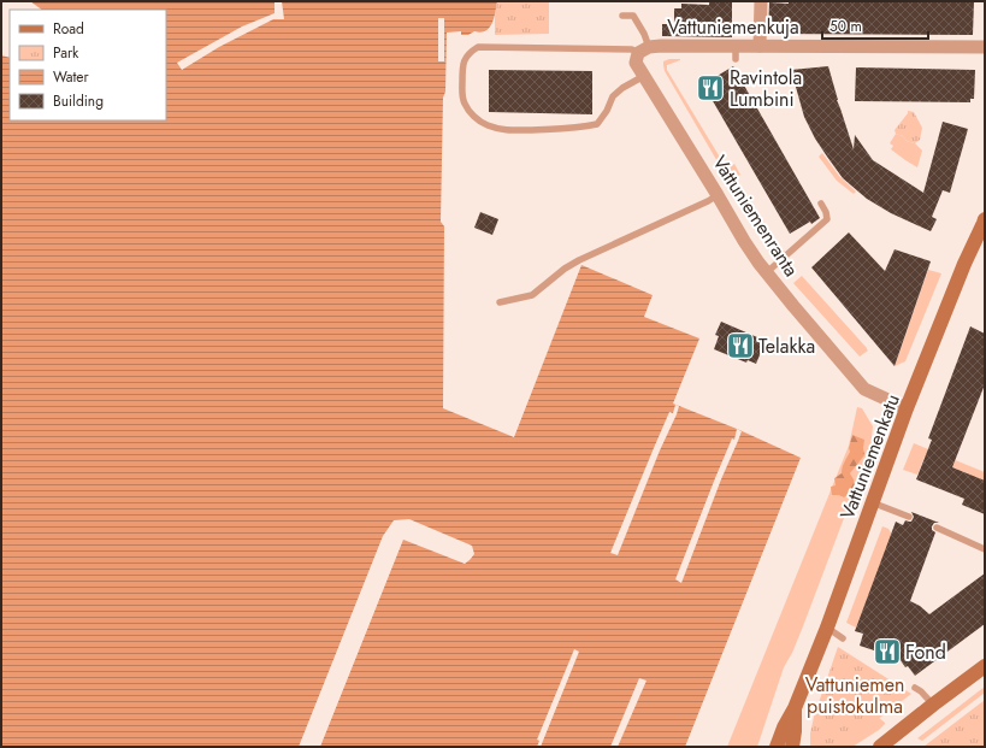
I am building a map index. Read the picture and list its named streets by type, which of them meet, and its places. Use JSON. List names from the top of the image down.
{
  "streets": {
    "street": ["Vattuniemenkuja", "Vattuniemenranta", "Vattuniemenkatu"]
  },
  "crossings": [
    ["Vattuniemenkuja", "Vattuniemenranta"],
    ["Vattuniemenranta", "Vattuniemenkatu"]
  ],
  "parks": ["Vattuniemen puistokulma"],
  "places": {
    "restaurant": ["Ravintola Lumbini", "Telakka", "Fond"]
  },
  "legend": [
    "Road",
    "Park",
    "Water",
    "Building"
  ],
  "scale_bar": "50 m"
}
